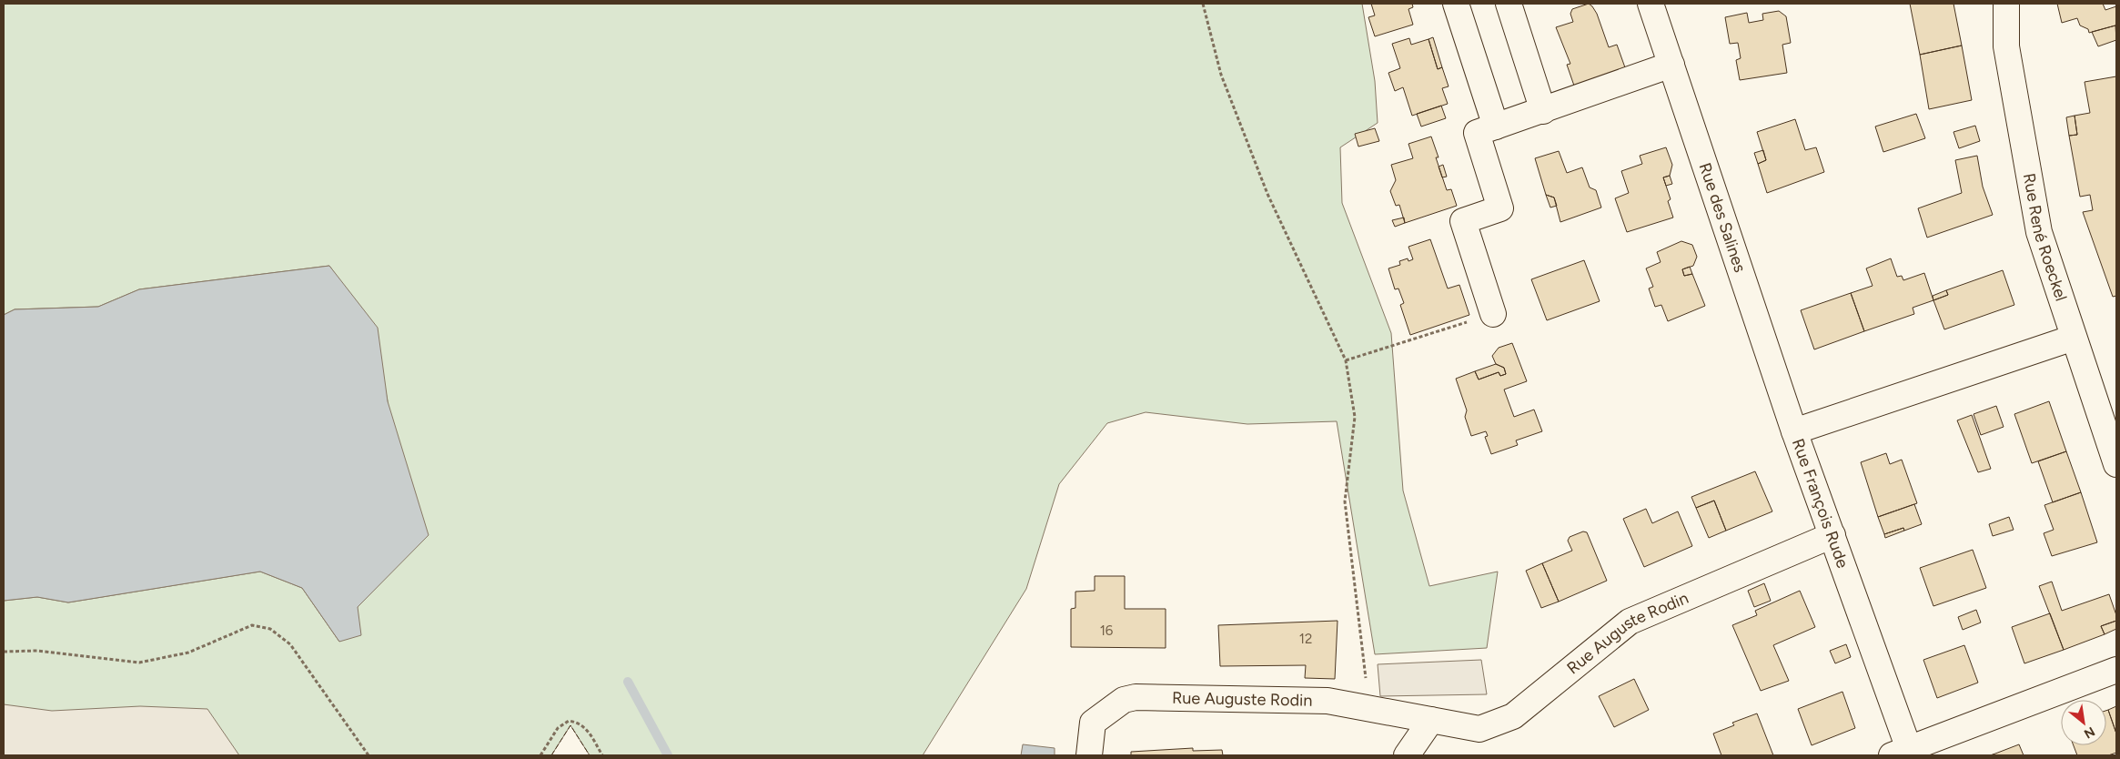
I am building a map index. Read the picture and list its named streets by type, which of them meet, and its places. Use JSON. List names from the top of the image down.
{
  "streets": {
    "street": [
      "Rue des Salines",
      "Rue René Roeckel",
      "Rue François Rude",
      "Rue Auguste Rodin"
    ]
  },
  "crossings": [
    ["Rue des Salines", "Rue François Rude"],
    ["Rue René Roeckel", "Rue François Rude"],
    ["Rue François Rude", "Rue Auguste Rodin"]
  ],
  "house_numbers": ["16", "12"],
  "north": "bottom right"
}
